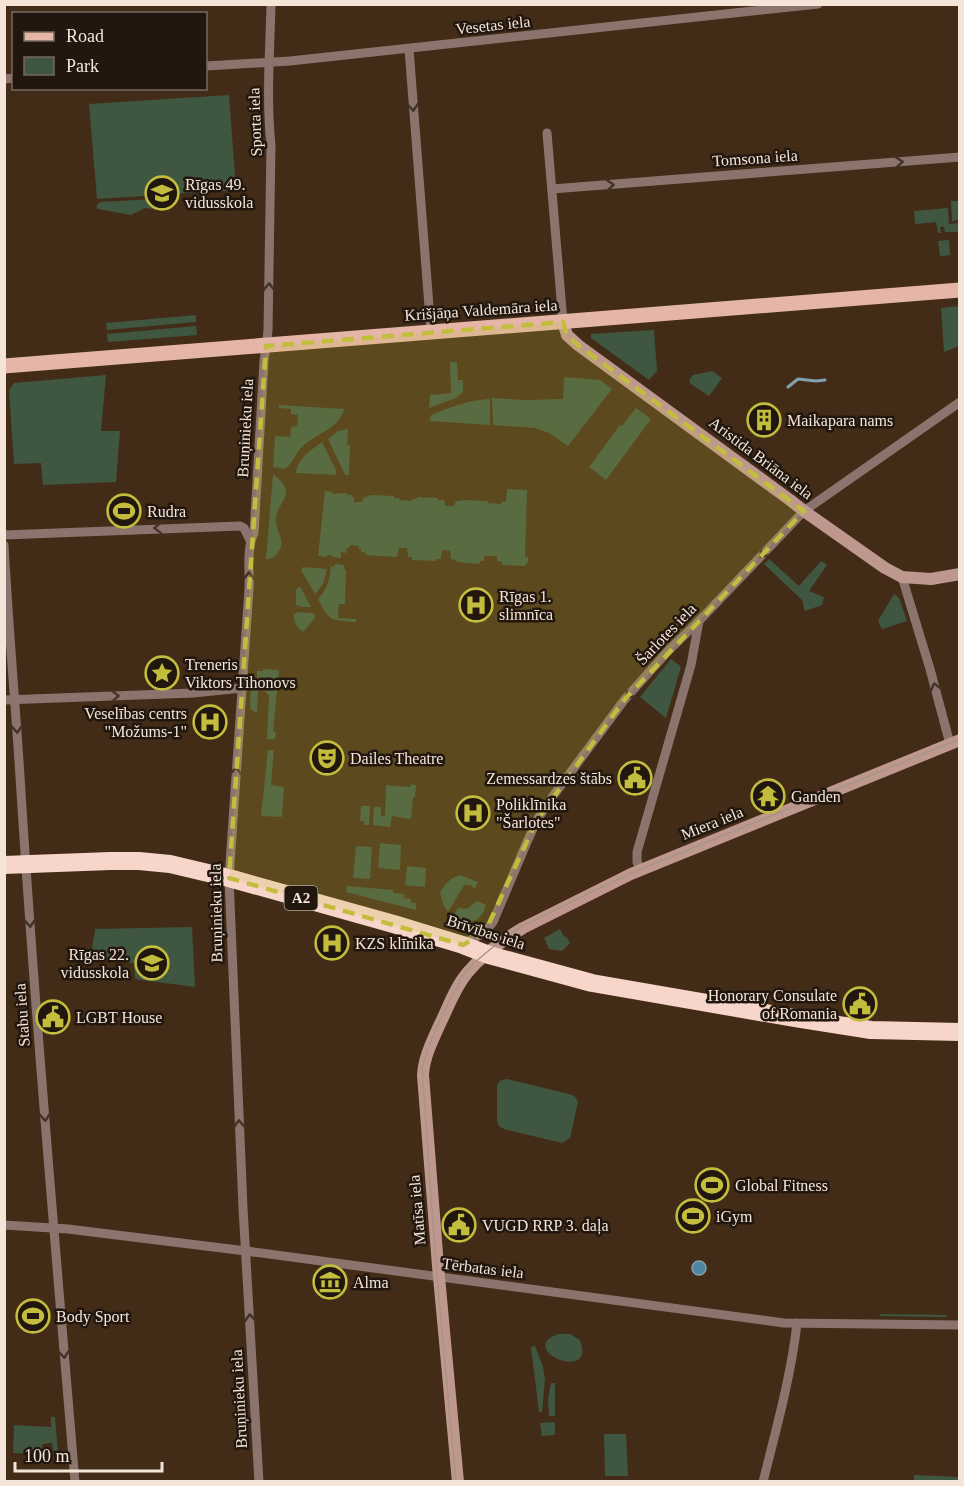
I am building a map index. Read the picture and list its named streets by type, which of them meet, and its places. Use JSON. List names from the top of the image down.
{
  "streets": {
    "highway": ["A2", "Brīvības iela"],
    "main road": ["Krišjāņa Valdemāra iela"],
    "street": [
      "Vesetas iela",
      "Sporta iela",
      "Tomsona iela",
      "Bruņinieku iela",
      "Aristida Briāna iela",
      "Šarlotes iela",
      "Miera iela",
      "Stabu iela",
      "Matīsa iela",
      "Tērbatas iela"
    ]
  },
  "crossings": [
    ["Vesetas iela", "Sporta iela"],
    ["Sporta iela", "Krišjāņa Valdemāra iela"],
    ["Sporta iela", "Bruņinieku iela"],
    ["Krišjāņa Valdemāra iela", "Bruņinieku iela"],
    ["Krišjāņa Valdemāra iela", "Aristida Briāna iela"],
    ["Bruņinieku iela", "Brīvības iela"],
    ["Bruņinieku iela", "Tērbatas iela"],
    ["Aristida Briāna iela", "Šarlotes iela"],
    ["Šarlotes iela", "Brīvības iela"],
    ["Miera iela", "Brīvības iela"],
    ["Miera iela", "Matīsa iela"],
    ["Brīvības iela", "Stabu iela"],
    ["Brīvības iela", "Matīsa iela"],
    ["Stabu iela", "Tērbatas iela"],
    ["Matīsa iela", "Tērbatas iela"]
  ],
  "one_way": [
    "Sporta iela",
    "Tomsona iela",
    "Bruņinieku iela",
    "Šarlotes iela",
    "Stabu iela"
  ],
  "places": {
    "school or university": ["Rīgas 49. vidusskola", "Rīgas 22. vidusskola"],
    "building": ["Maikapara nams"],
    "sports": [
      "Rudra",
      "Global Fitness",
      "iGym",
      "Body Sport"
    ],
    "hospital": [
      "Rīgas 1. slimnīca",
      "Veselības centrs \"Možums-1\"",
      "Poliklīnika \"Šarlotes\"",
      "KZS klīnika"
    ],
    "place": ["Treneris Viktors Tihonovs"],
    "theatre": ["Dailes Theatre"],
    "public building": [
      "Zemessardzes štābs",
      "Honorary Consulate of Romania",
      "LGBT House",
      "VUGD RRP 3. daļa"
    ],
    "temple": ["Ganden"],
    "museum": ["Alma"]
  },
  "legend": ["Road", "Park"],
  "scale_bar": "100 m"
}
